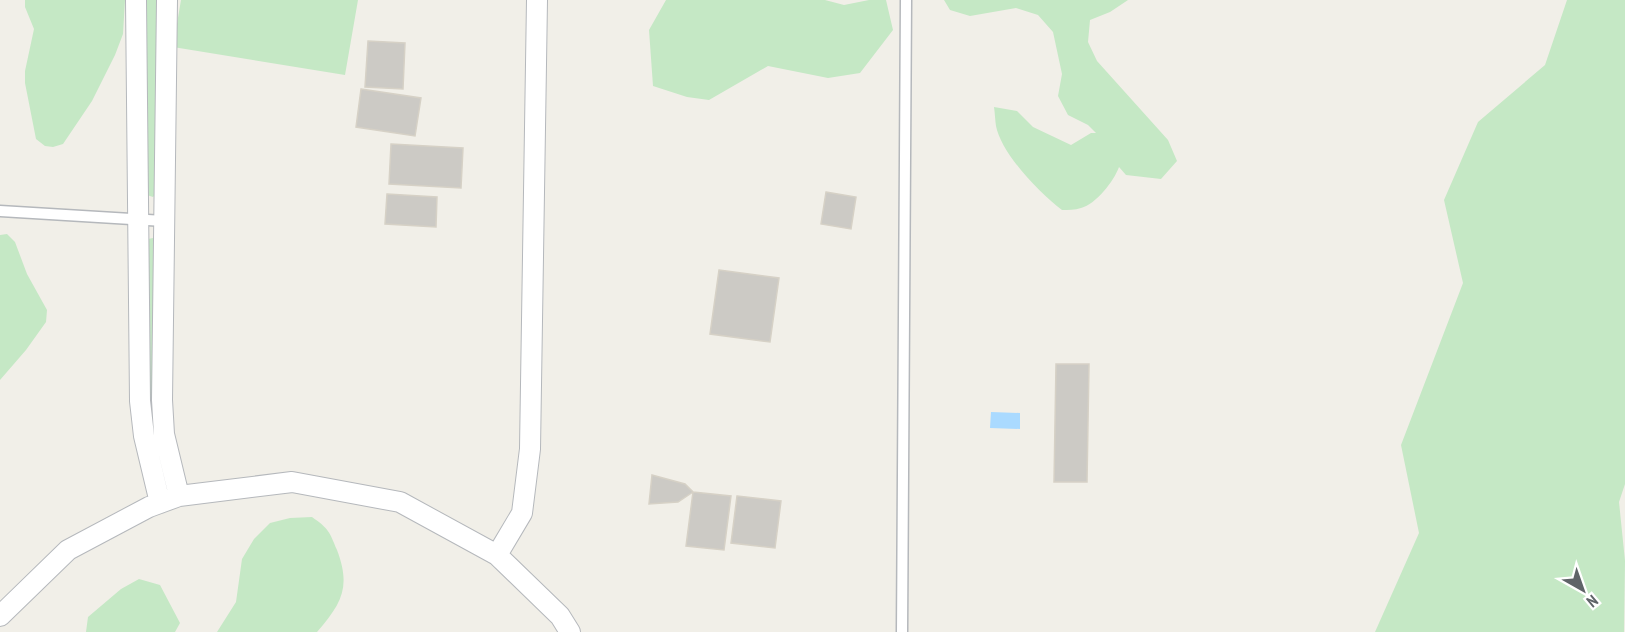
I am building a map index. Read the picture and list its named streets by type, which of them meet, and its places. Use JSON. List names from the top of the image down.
{
  "north": "bottom right"
}
